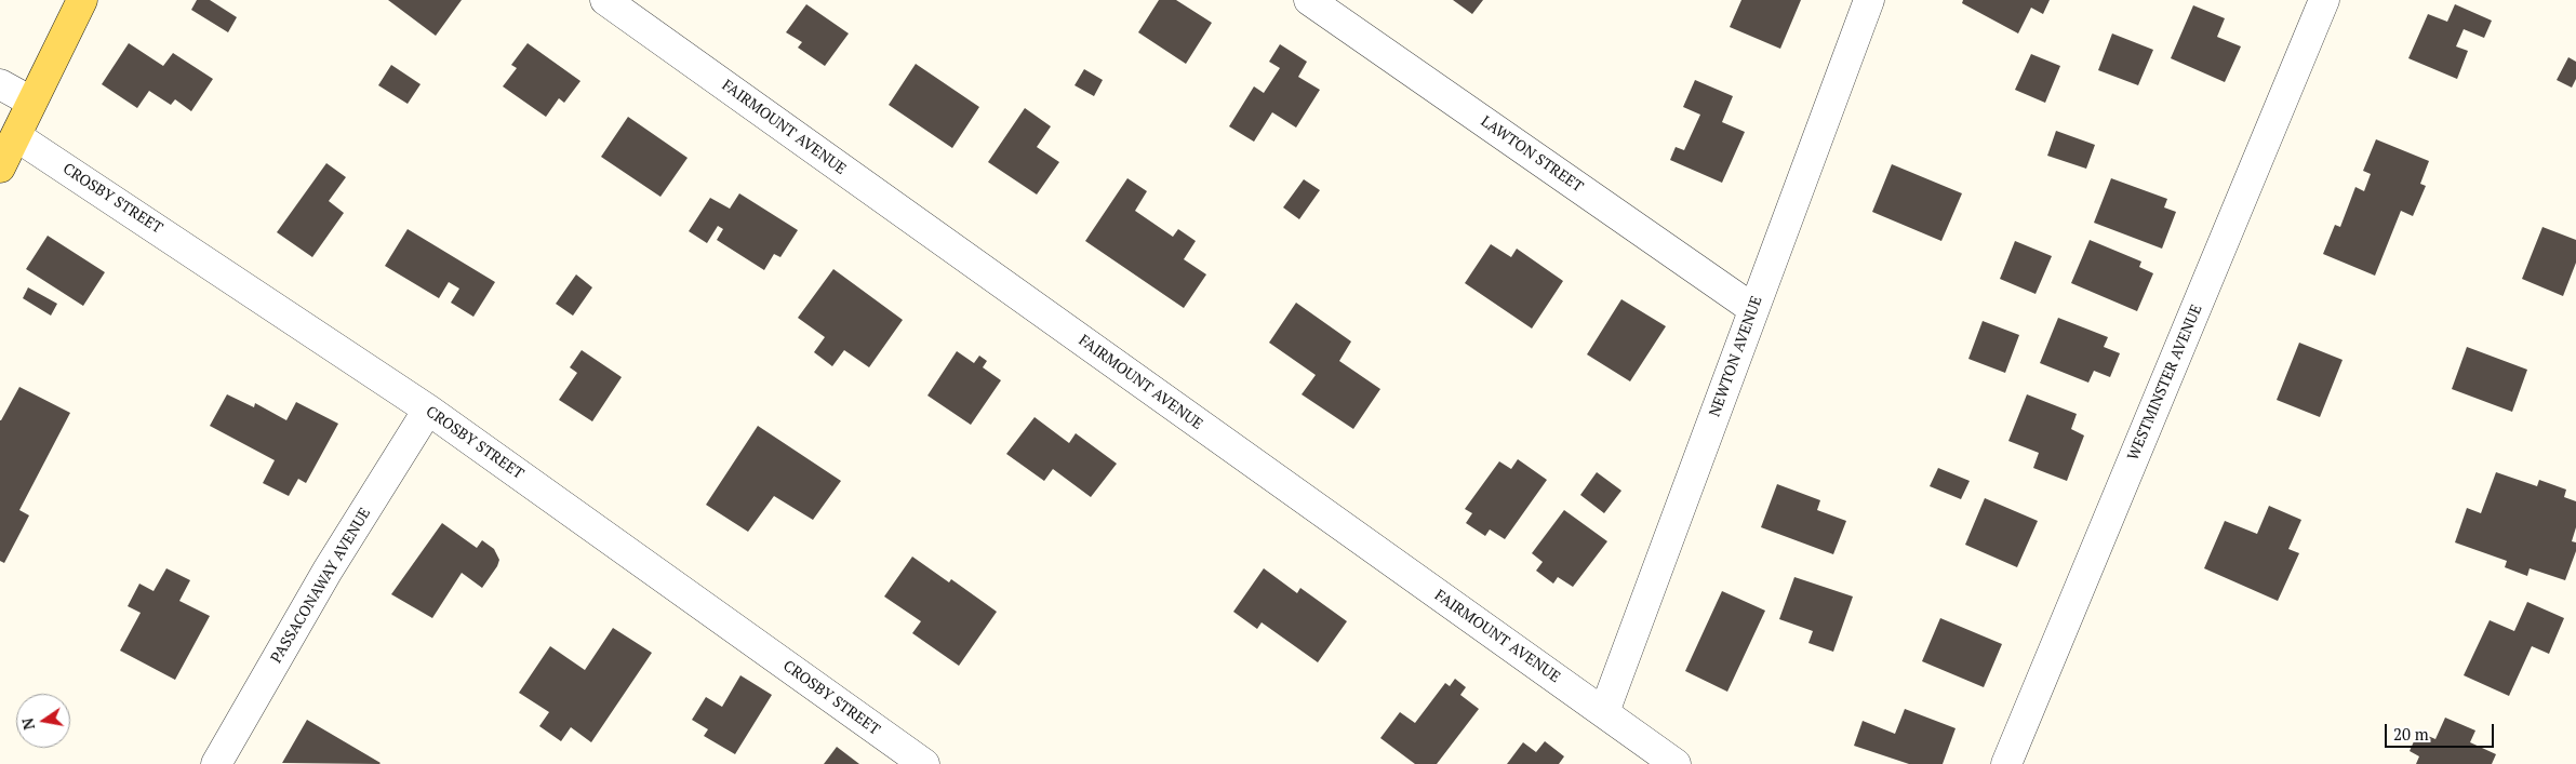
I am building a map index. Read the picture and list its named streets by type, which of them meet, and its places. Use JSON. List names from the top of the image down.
{
  "streets": {
    "street": [
      "FAIRMOUNT AVENUE",
      "LAWTON STREET",
      "CROSBY STREET",
      "NEWTON AVENUE",
      "WESTMINSTER AVENUE",
      "PASSACONAWAY AVENUE"
    ]
  },
  "crossings": [
    ["FAIRMOUNT AVENUE", "NEWTON AVENUE"],
    ["LAWTON STREET", "NEWTON AVENUE"],
    ["CROSBY STREET", "PASSACONAWAY AVENUE"]
  ],
  "scale_bar": "20 m",
  "north": "left"
}
